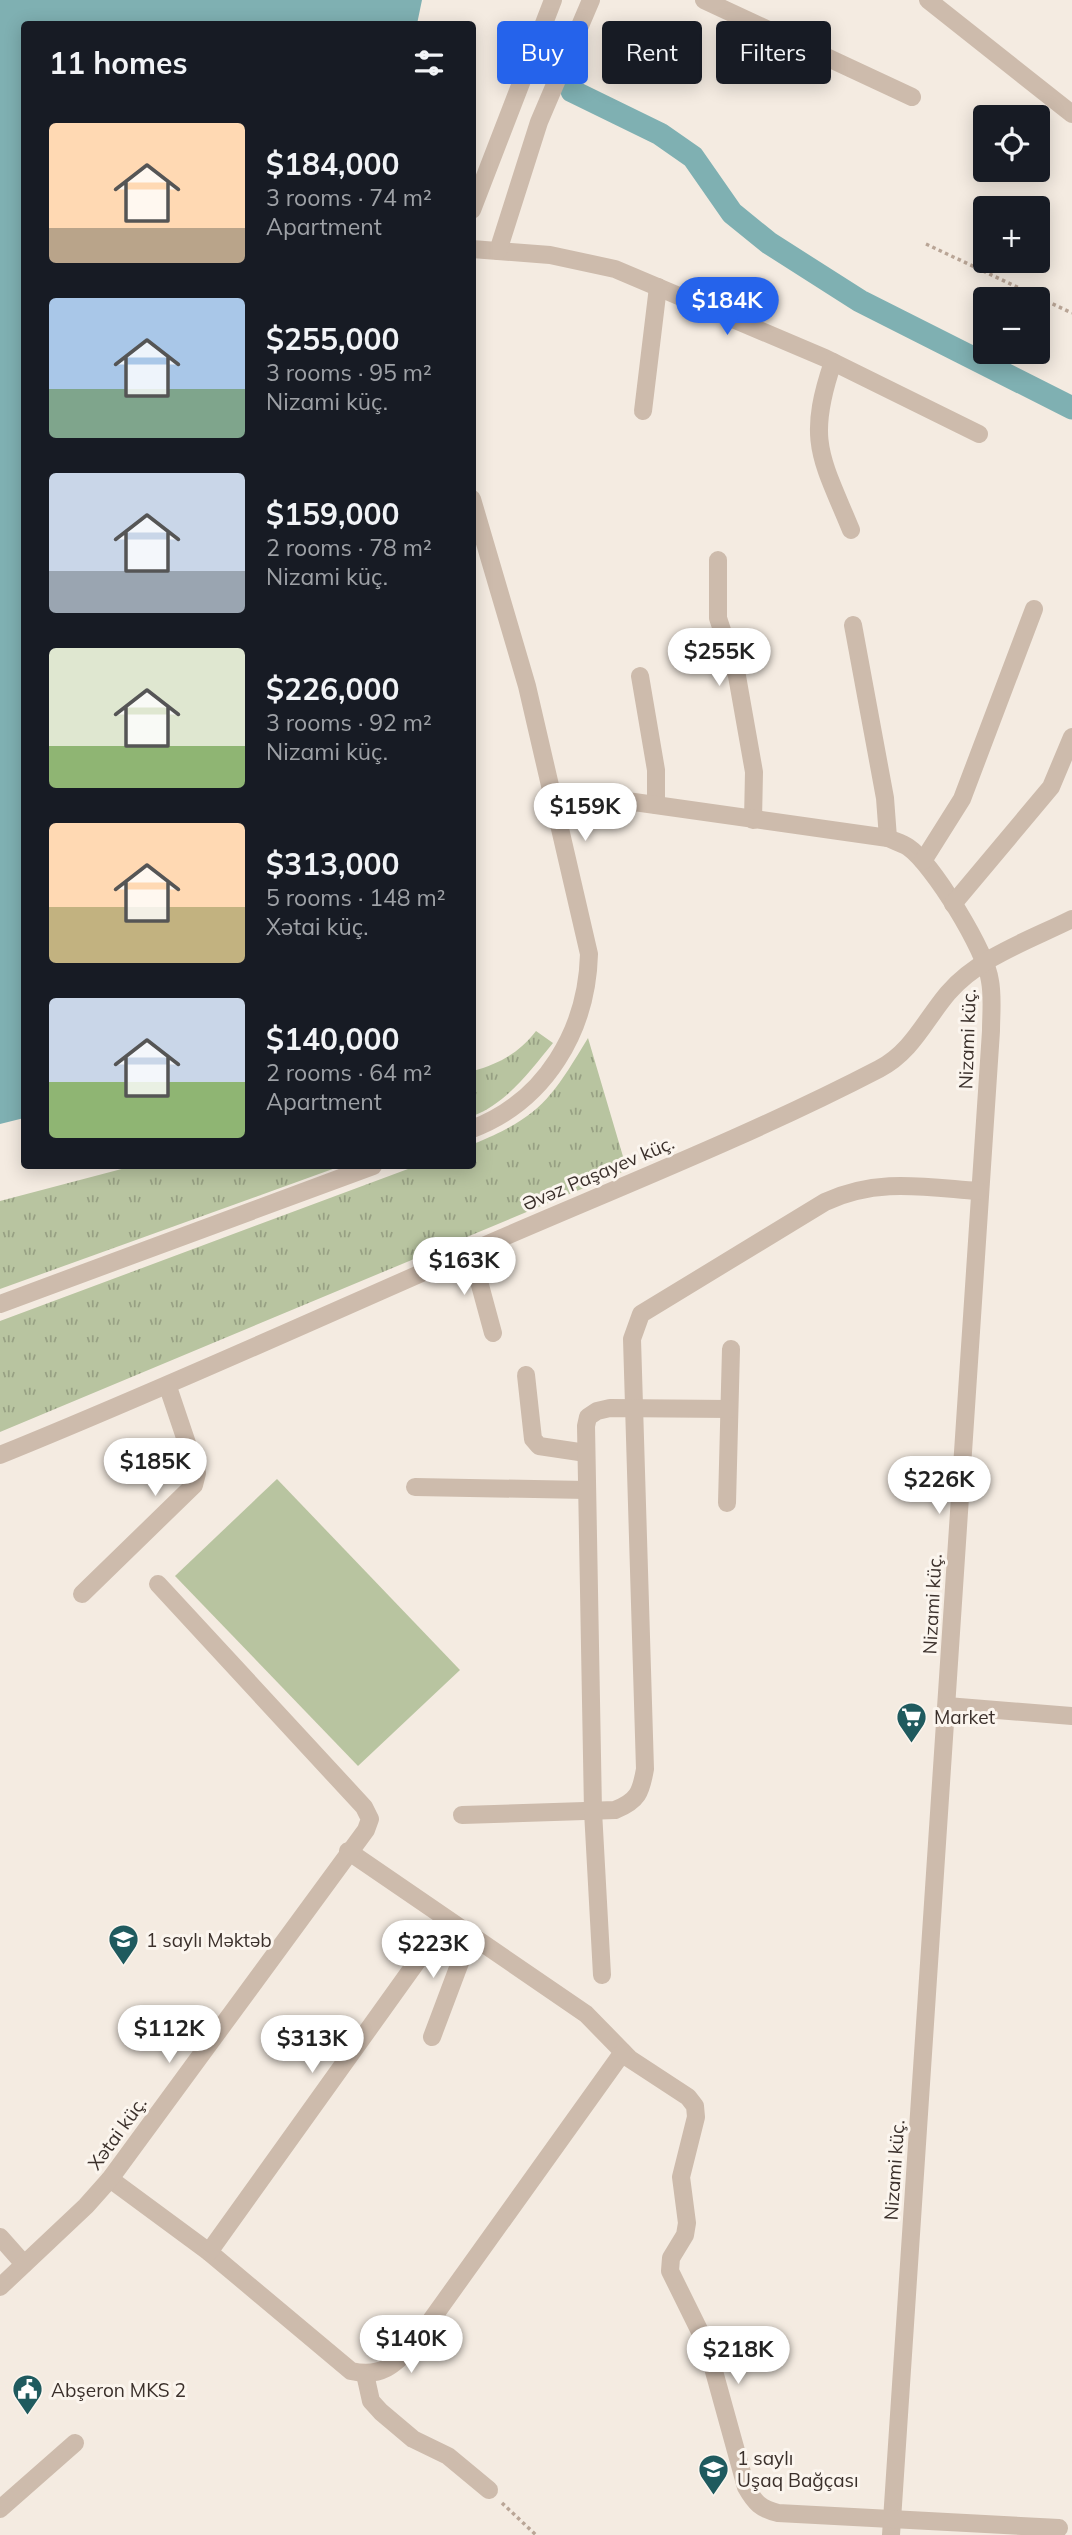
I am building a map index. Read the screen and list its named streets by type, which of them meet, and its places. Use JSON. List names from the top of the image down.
{
  "streets": {
    "street": ["Nizami küç.", "Əvəz Paşayev küç.", "Xətai küç."]
  },
  "crossings": [
    ["Nizami küç.", "Əvəz Paşayev küç."]
  ],
  "places": {
    "supermarket": ["Market"],
    "school or university": ["1 saylı Məktəb", "1 saylı Uşaq Bağçası"],
    "public building": ["Abşeron MKS 2"]
  },
  "page": {
    "chip": ["Buy", "Rent", "Filters"],
    "heading": "11 homes",
    "map_buttons": ["+", "−"],
    "list": [
      {
        "name": "$184,000",
        "note": "3 rooms · 74 m² · Apartment"
      },
      {
        "name": "$255,000",
        "note": "3 rooms · 95 m² · Nizami küç."
      },
      {
        "name": "$159,000",
        "note": "2 rooms · 78 m² · Nizami küç."
      },
      {
        "name": "$226,000",
        "note": "3 rooms · 92 m² · Nizami küç."
      },
      {
        "name": "$313,000",
        "note": "5 rooms · 148 m² · Xətai küç."
      },
      {
        "name": "$140,000",
        "note": "2 rooms · 64 m² · Apartment"
      }
    ],
    "price": [
      "$184K",
      "$255K",
      "$159K",
      "$163K",
      "$185K",
      "$226K",
      "$223K",
      "$112K",
      "$313K",
      "$140K",
      "$218K"
    ]
  }
}
